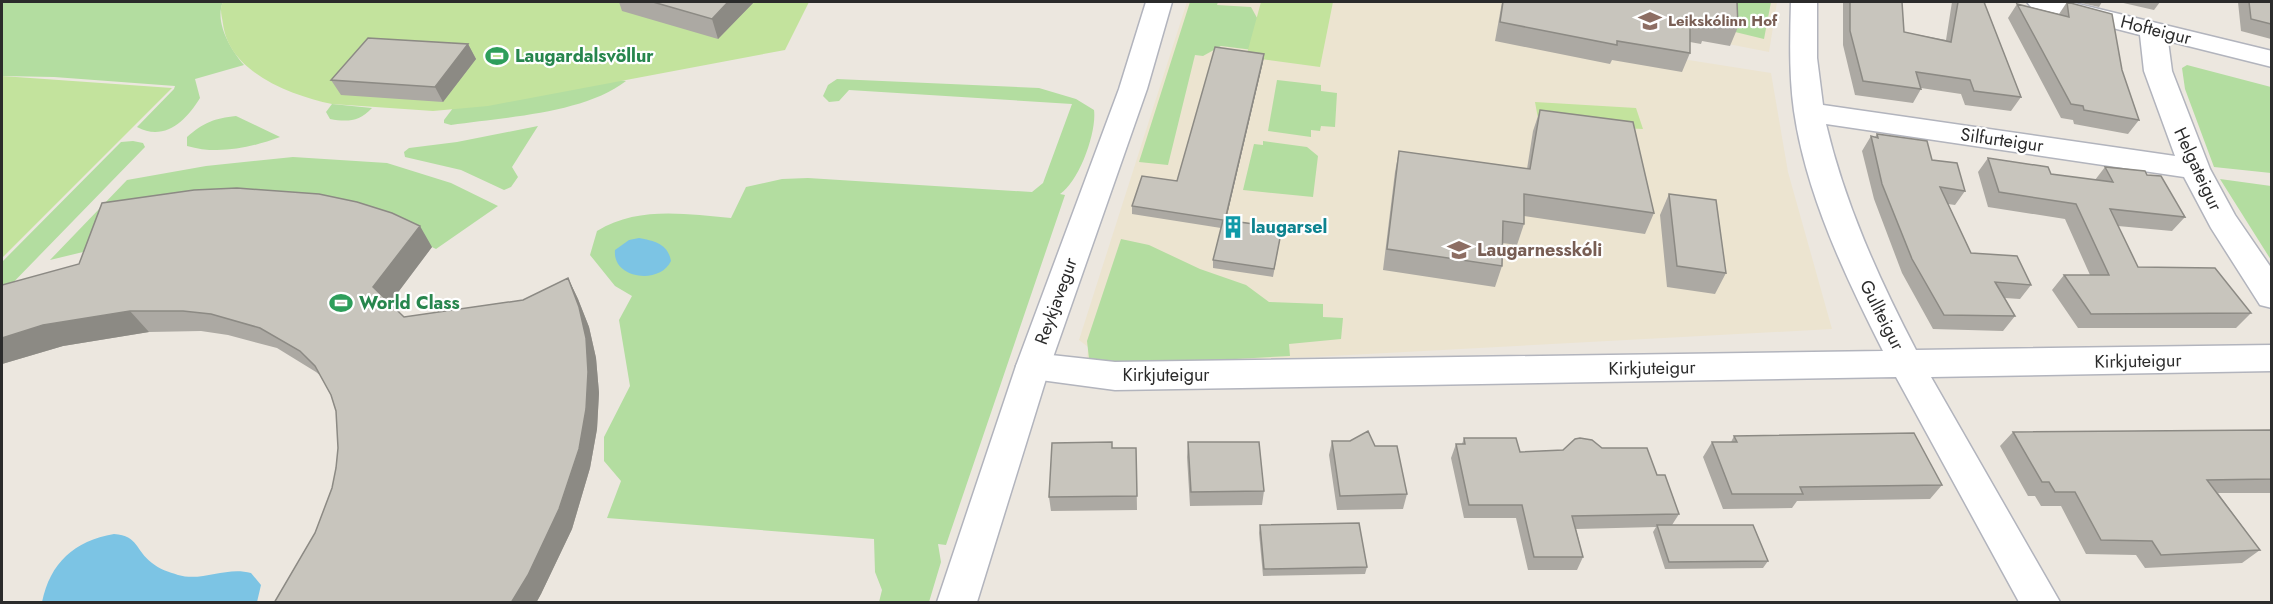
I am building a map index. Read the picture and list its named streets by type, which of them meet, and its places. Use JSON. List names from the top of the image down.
{
  "streets": {
    "street": [
      "Hofteigur",
      "Silfurteigur",
      "Helgateigur",
      "Reykjavegur",
      "Gullteigur",
      "Kirkjuteigur"
    ]
  },
  "crossings": [
    ["Hofteigur", "Helgateigur"],
    ["Silfurteigur", "Helgateigur"],
    ["Silfurteigur", "Gullteigur"],
    ["Reykjavegur", "Kirkjuteigur"],
    ["Gullteigur", "Kirkjuteigur"]
  ],
  "places": {
    "school or university": ["Leikskólinn Hof", "Laugarnesskóli"],
    "sports": ["Laugardalsvöllur", "World Class"],
    "building": ["laugarsel"]
  }
}
